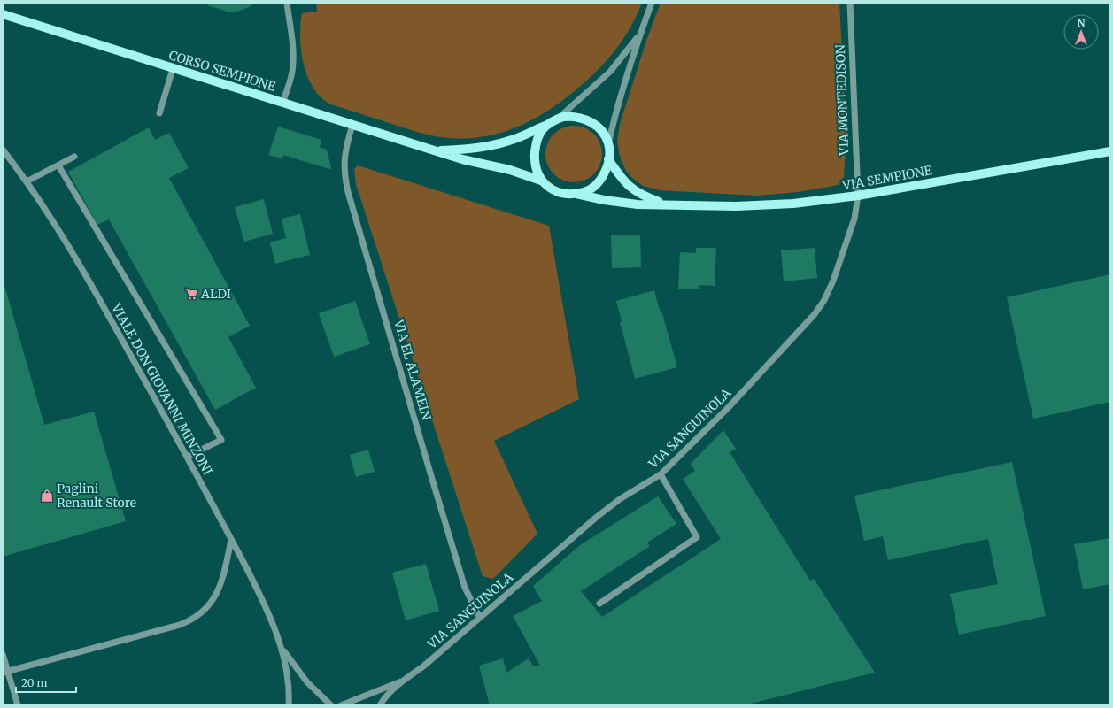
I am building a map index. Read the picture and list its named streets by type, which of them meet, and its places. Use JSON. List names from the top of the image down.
{
  "streets": {
    "main road": ["CORSO SEMPIONE", "VIA SEMPIONE"],
    "street": [
      "VIA MONTEDISON",
      "VIA EL ALAMEIN",
      "VIALE DON GIOVANNI MINZONI",
      "VIA SANGUINOLA"
    ]
  },
  "crossings": [
    ["CORSO SEMPIONE", "VIA SEMPIONE"],
    ["CORSO SEMPIONE", "VIA EL ALAMEIN"],
    ["VIA MONTEDISON", "VIA SEMPIONE"],
    ["VIA MONTEDISON", "VIA SANGUINOLA"],
    ["VIA SEMPIONE", "VIA SANGUINOLA"],
    ["VIA EL ALAMEIN", "VIA SANGUINOLA"]
  ],
  "places": {
    "supermarket": ["ALDI"],
    "shop": ["Paglini Renault Store"]
  },
  "scale_bar": "20 m",
  "north": "top"
}
